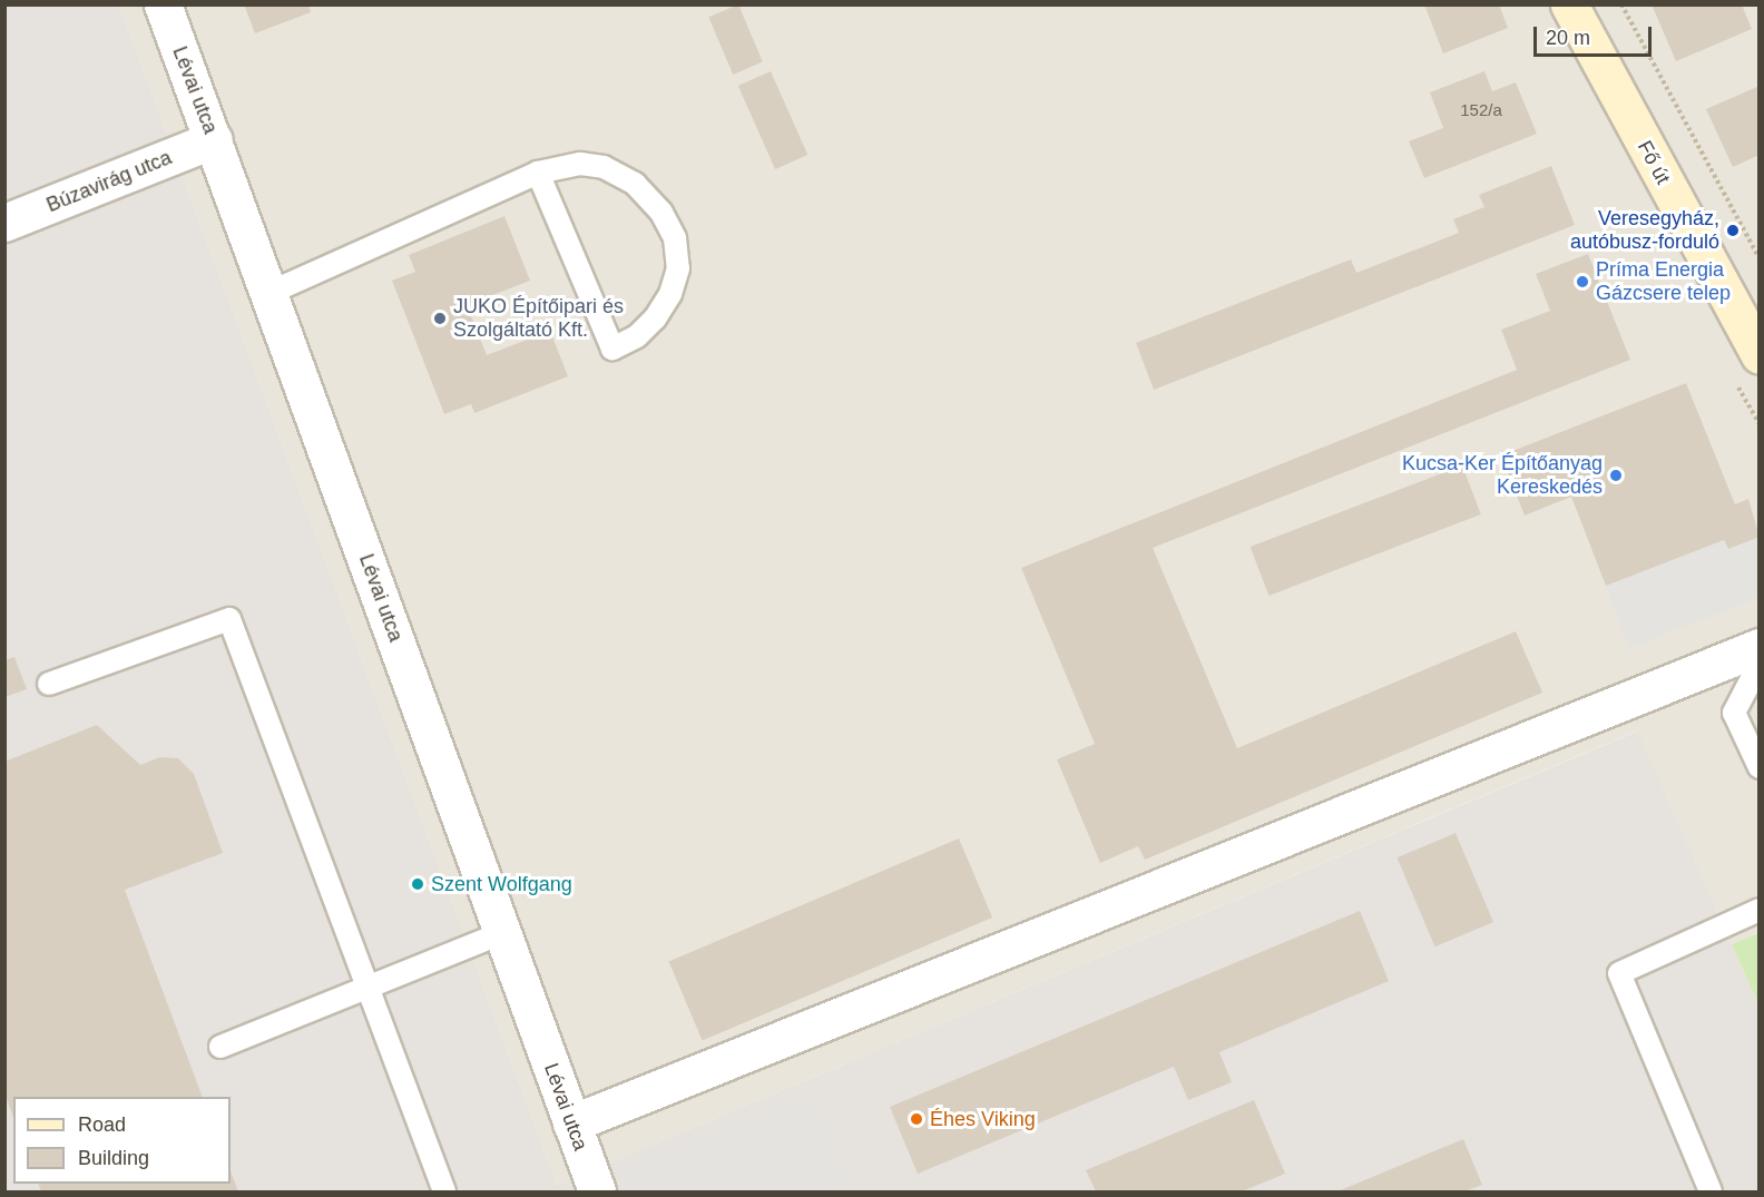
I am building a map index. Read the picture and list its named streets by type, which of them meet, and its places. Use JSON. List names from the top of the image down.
{
  "streets": {
    "main road": ["Fő út"],
    "street": ["Lévai utca", "Búzavirág utca"]
  },
  "crossings": [
    ["Lévai utca", "Búzavirág utca"]
  ],
  "places": [
    "Veresegyház, autóbusz-forduló",
    "Príma Energia Gázcsere telep",
    "JUKO Építőipari és Szolgáltató Kft.",
    "Kucsa-Ker Építőanyag Kereskedés",
    "Szent Wolfgang",
    "Éhes Viking"
  ],
  "house_numbers": ["152/a"],
  "legend": ["Road", "Building"],
  "scale_bar": "20 m"
}
